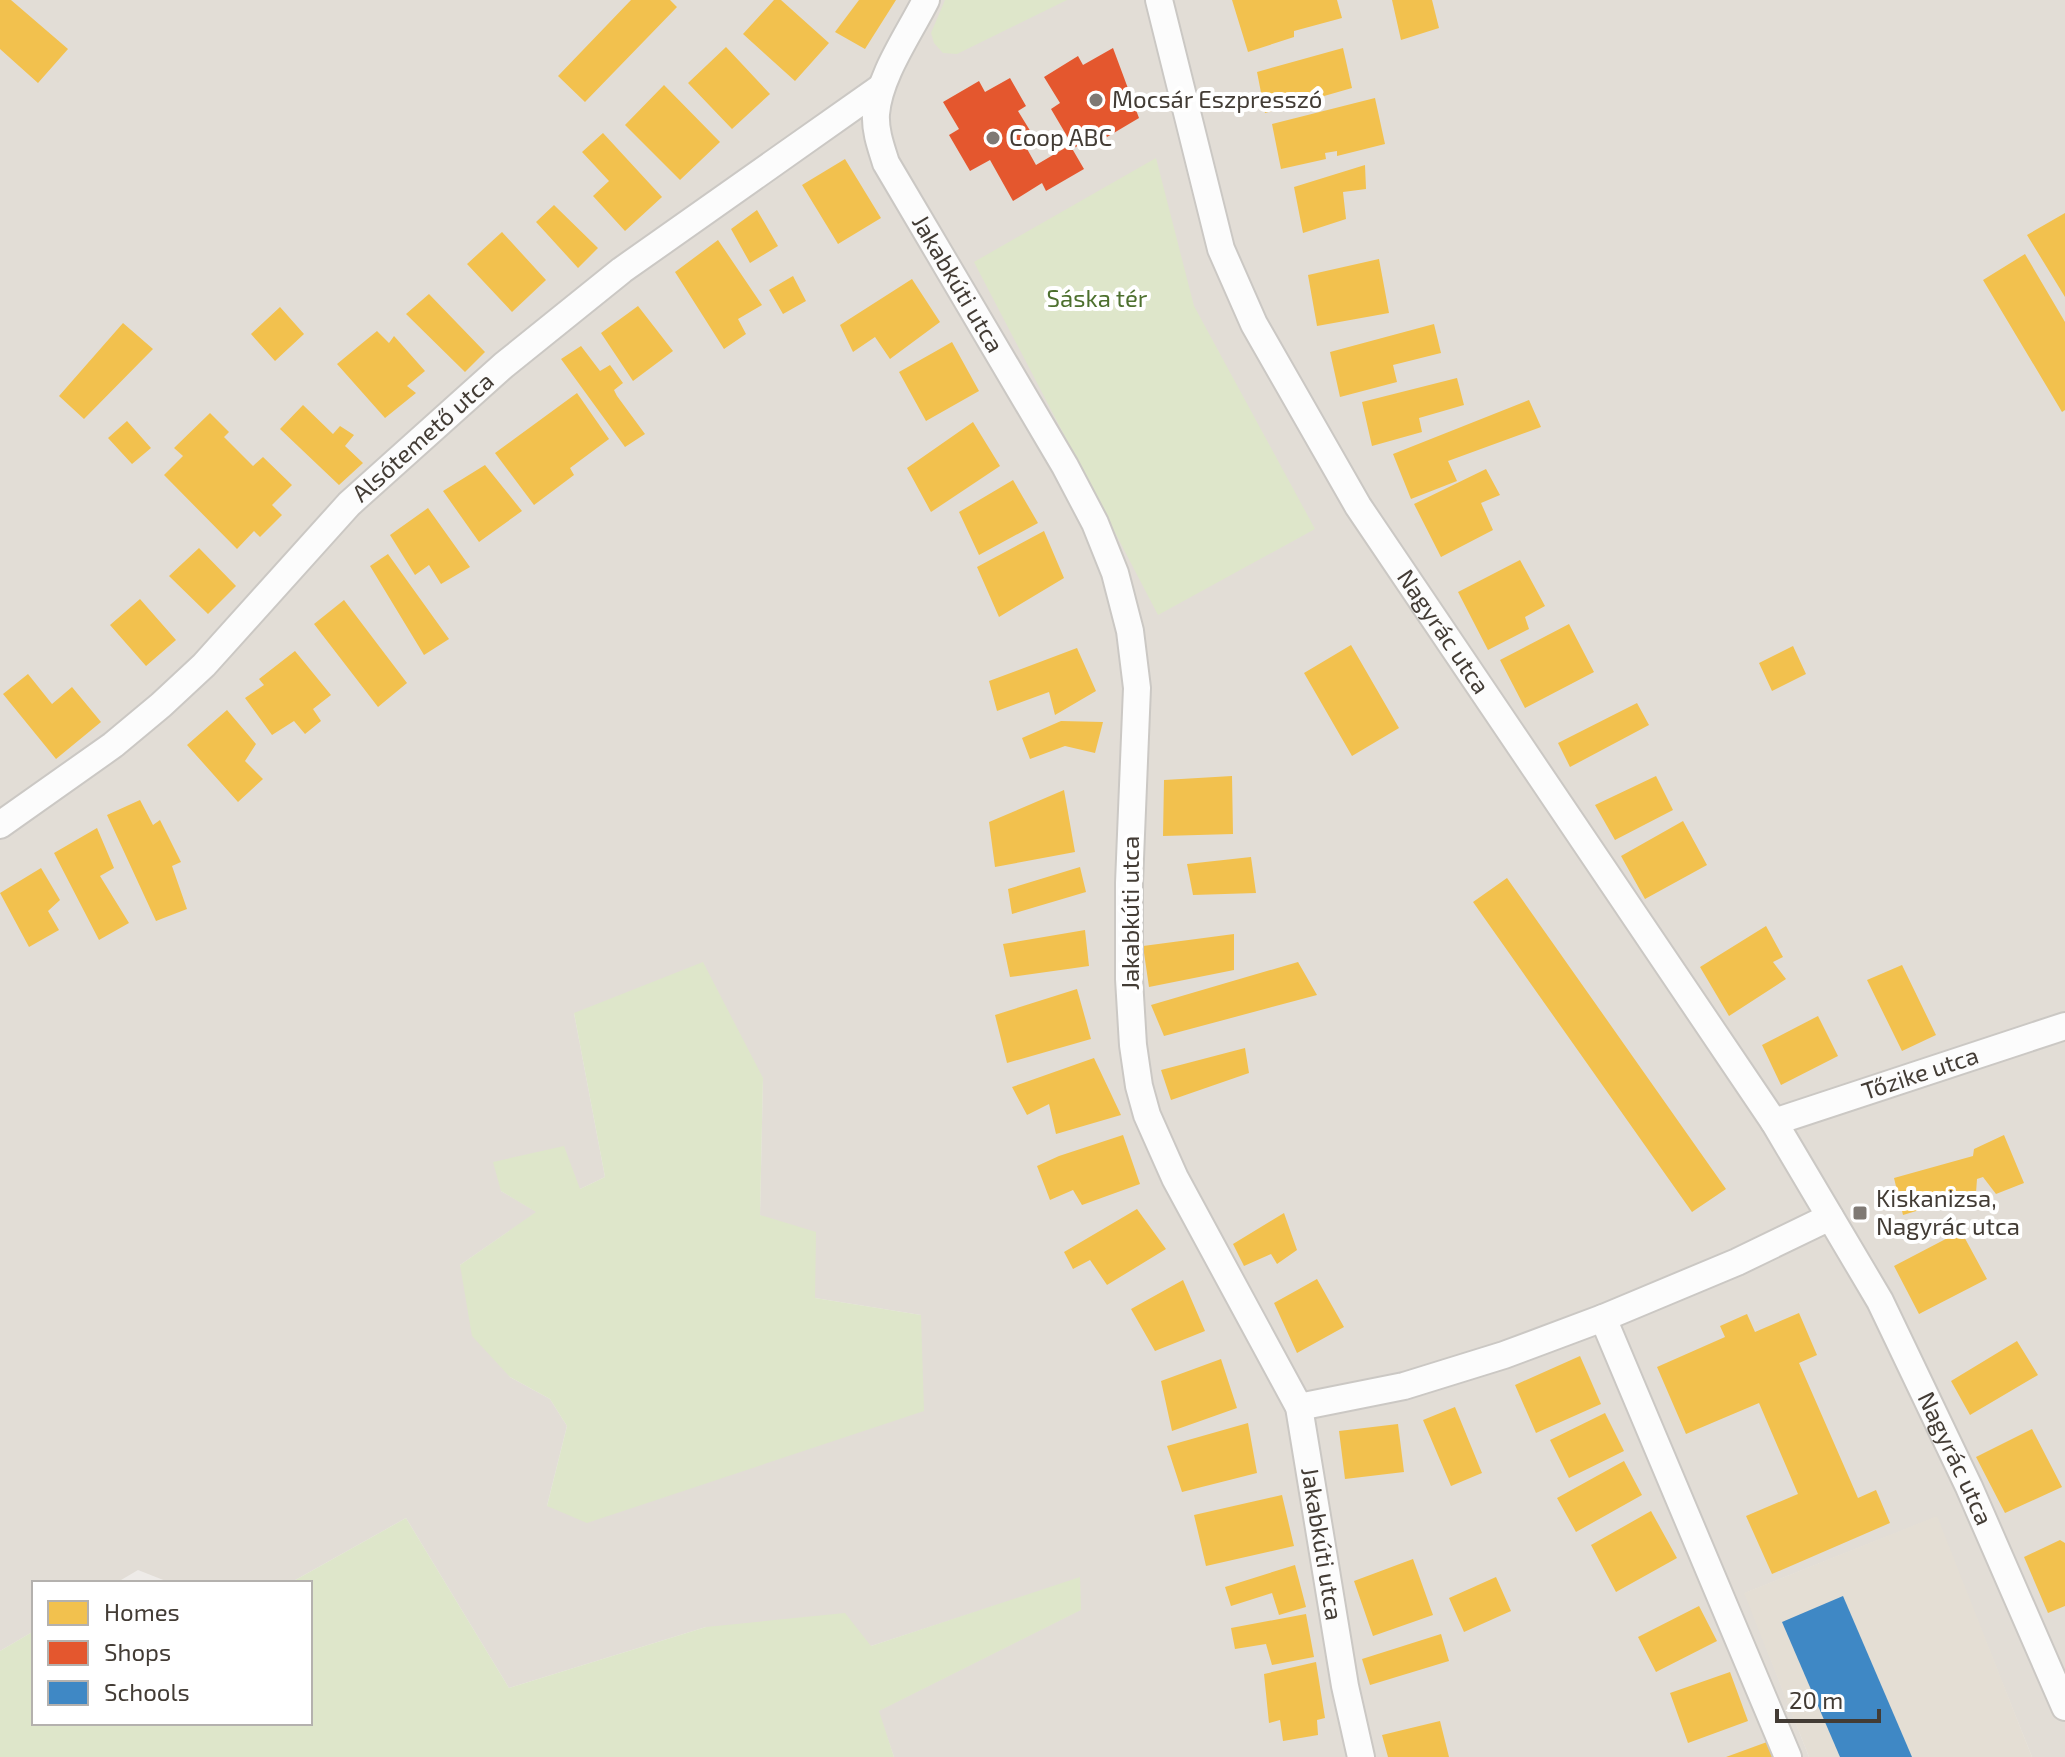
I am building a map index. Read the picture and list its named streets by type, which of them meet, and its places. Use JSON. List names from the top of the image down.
{
  "streets": {
    "street": [
      "Jakabkúti utca",
      "Alsótemető utca",
      "Nagyrác utca",
      "Tőzike utca"
    ]
  },
  "crossings": [
    ["Jakabkúti utca", "Alsótemető utca"],
    ["Nagyrác utca", "Tőzike utca"]
  ],
  "parks": ["Sáska tér"],
  "places": {
    "other": ["Mocsár Eszpresszó", "Coop ABC"],
    "transit": ["Kiskanizsa, Nagyrác utca"]
  },
  "legend": ["Homes", "Shops", "Schools"],
  "scale_bar": "20 m"
}
